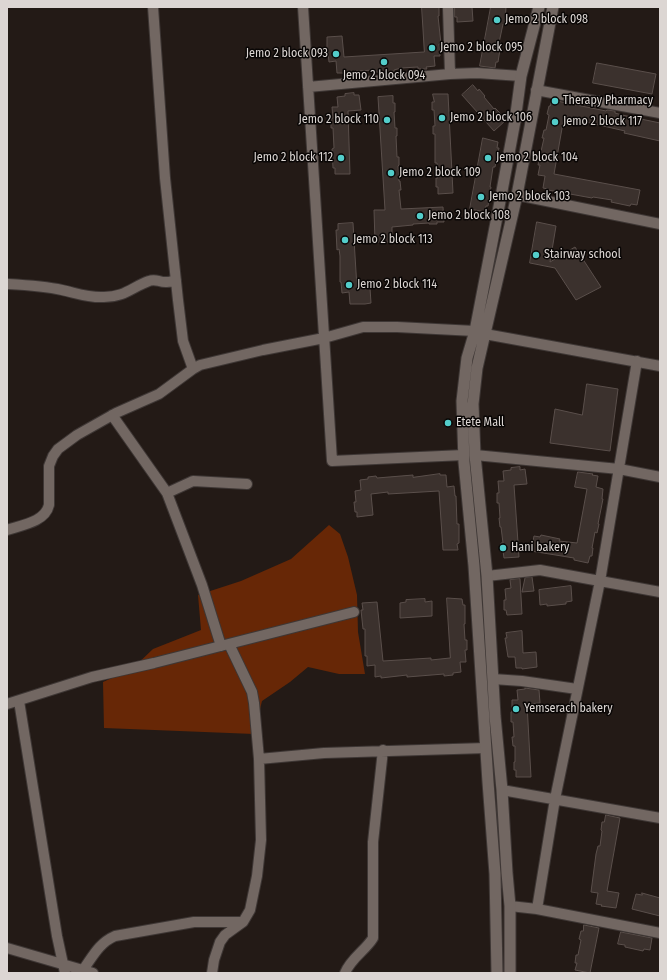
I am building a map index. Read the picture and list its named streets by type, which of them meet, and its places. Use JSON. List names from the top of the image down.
{
  "places": [
    "Jemo 2 block 098",
    "Jemo 2 block 095",
    "Jemo 2 block 093",
    "Jemo 2 block 094",
    "Therapy Pharmacy",
    "Jemo 2 block 106",
    "Jemo 2 block 110",
    "Jemo 2 block 117",
    "Jemo 2 block 112",
    "Jemo 2 block 104",
    "Jemo 2 block 109",
    "Jemo 2 block 103",
    "Jemo 2 block 108",
    "Jemo 2 block 113",
    "Stairway school",
    "Jemo 2 block 114",
    "Etete Mall",
    "Hani bakery",
    "Yemserach bakery"
  ]
}
